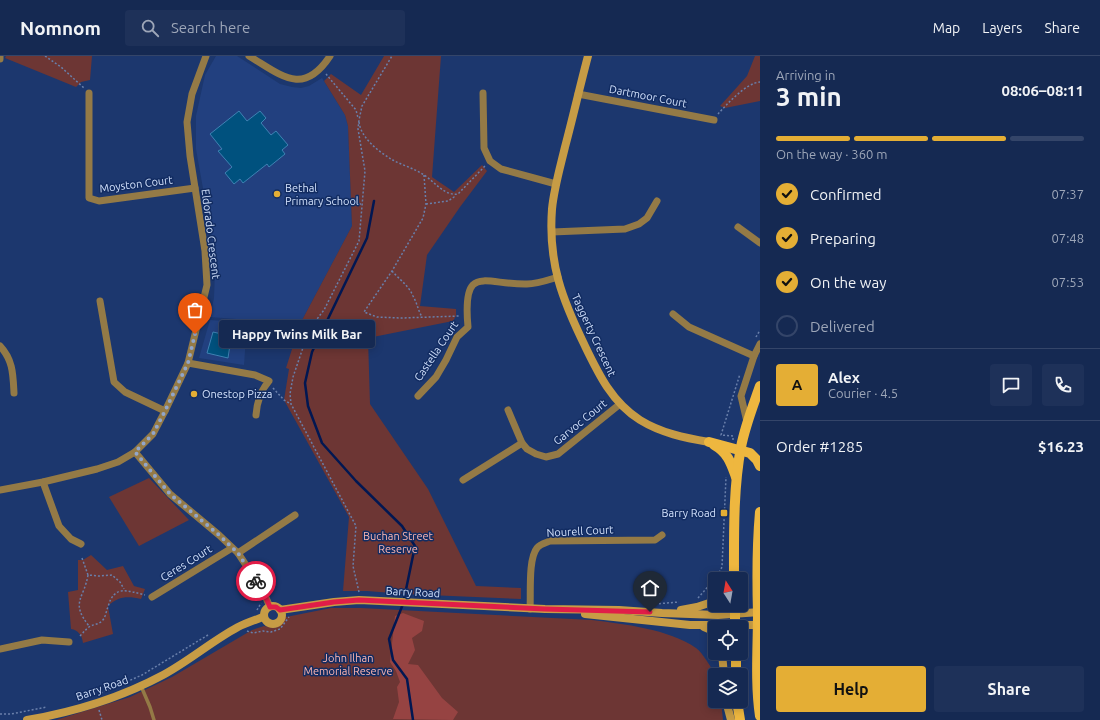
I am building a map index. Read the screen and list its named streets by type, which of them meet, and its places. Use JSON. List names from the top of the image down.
{
  "streets": {
    "street": [
      "Dartmoor Court",
      "Moyston Court",
      "Eldorado Crescent",
      "Taggerty Crescent",
      "Castella Court",
      "Garvoc Court",
      "Nourell Court",
      "Ceres Court",
      "Barry Road"
    ]
  },
  "crossings": [
    ["Dartmoor Court", "Taggerty Crescent"],
    ["Moyston Court", "Eldorado Crescent"],
    ["Taggerty Crescent", "Castella Court"],
    ["Taggerty Crescent", "Garvoc Court"],
    ["Nourell Court", "Barry Road"]
  ],
  "parks": ["Buchan Street Reserve", "John Ilhan Memorial Reserve"],
  "places": {
    "other": ["Bethal Primary School", "Happy Twins Milk Bar", "Onestop Pizza"],
    "transit": ["Barry Road"]
  },
  "north": "top",
  "page": {
    "header": "Nomnom",
    "search": "Search here",
    "nav": ["Map", "Layers", "Share"],
    "heading": ["3 min", "Arriving in", "08:06–08:11"],
    "panel": [
      "Alex",
      "Courier · 4.5",
      "Order #1285",
      "$16.23"
    ],
    "bar": "On the way · 360 m",
    "list": [
      ["Confirmed", "07:37"],
      ["Preparing", "07:48"],
      ["On the way", "07:53"],
      "Delivered"
    ],
    "bubble": "Happy Twins Milk Bar",
    "round": "A",
    "buttons": ["Help", "Share"]
  }
}
